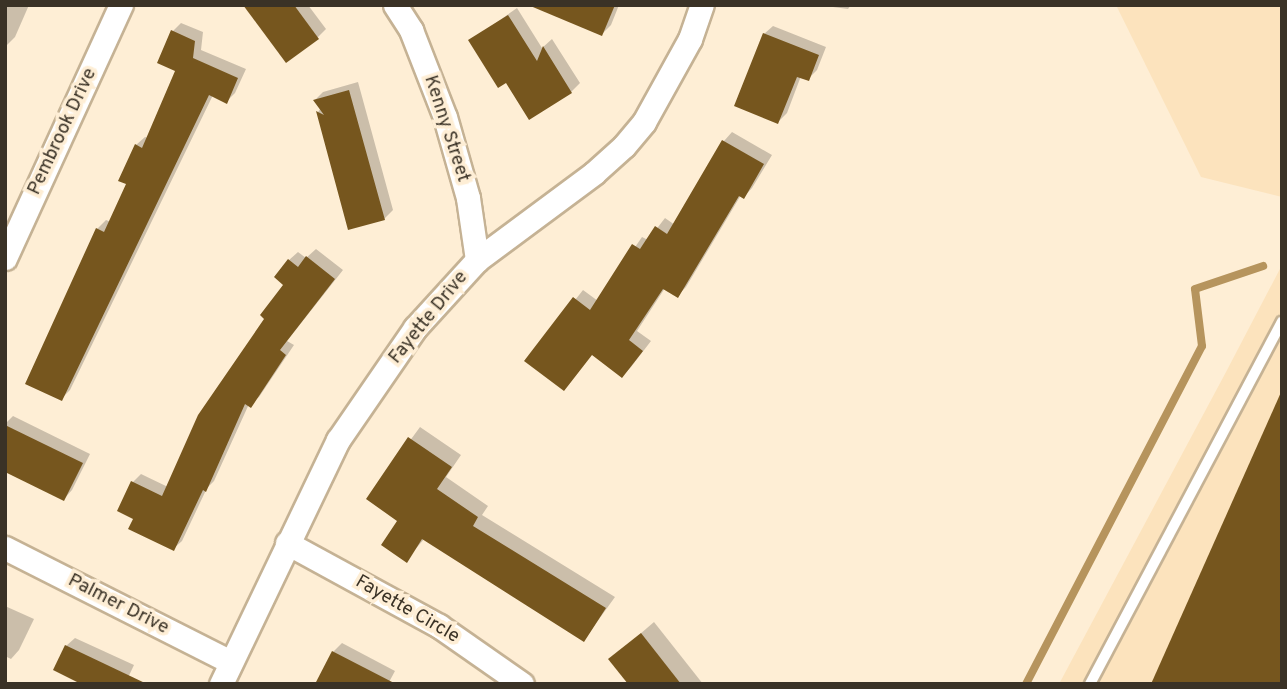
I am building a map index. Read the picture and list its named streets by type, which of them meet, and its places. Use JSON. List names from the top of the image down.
{
  "streets": {
    "street": [
      "Kenny Street",
      "Pembrook Drive",
      "Fayette Drive",
      "Palmer Drive",
      "Fayette Circle"
    ]
  },
  "crossings": [
    ["Kenny Street", "Fayette Drive"],
    ["Fayette Drive", "Palmer Drive"],
    ["Fayette Drive", "Fayette Circle"]
  ]
}
